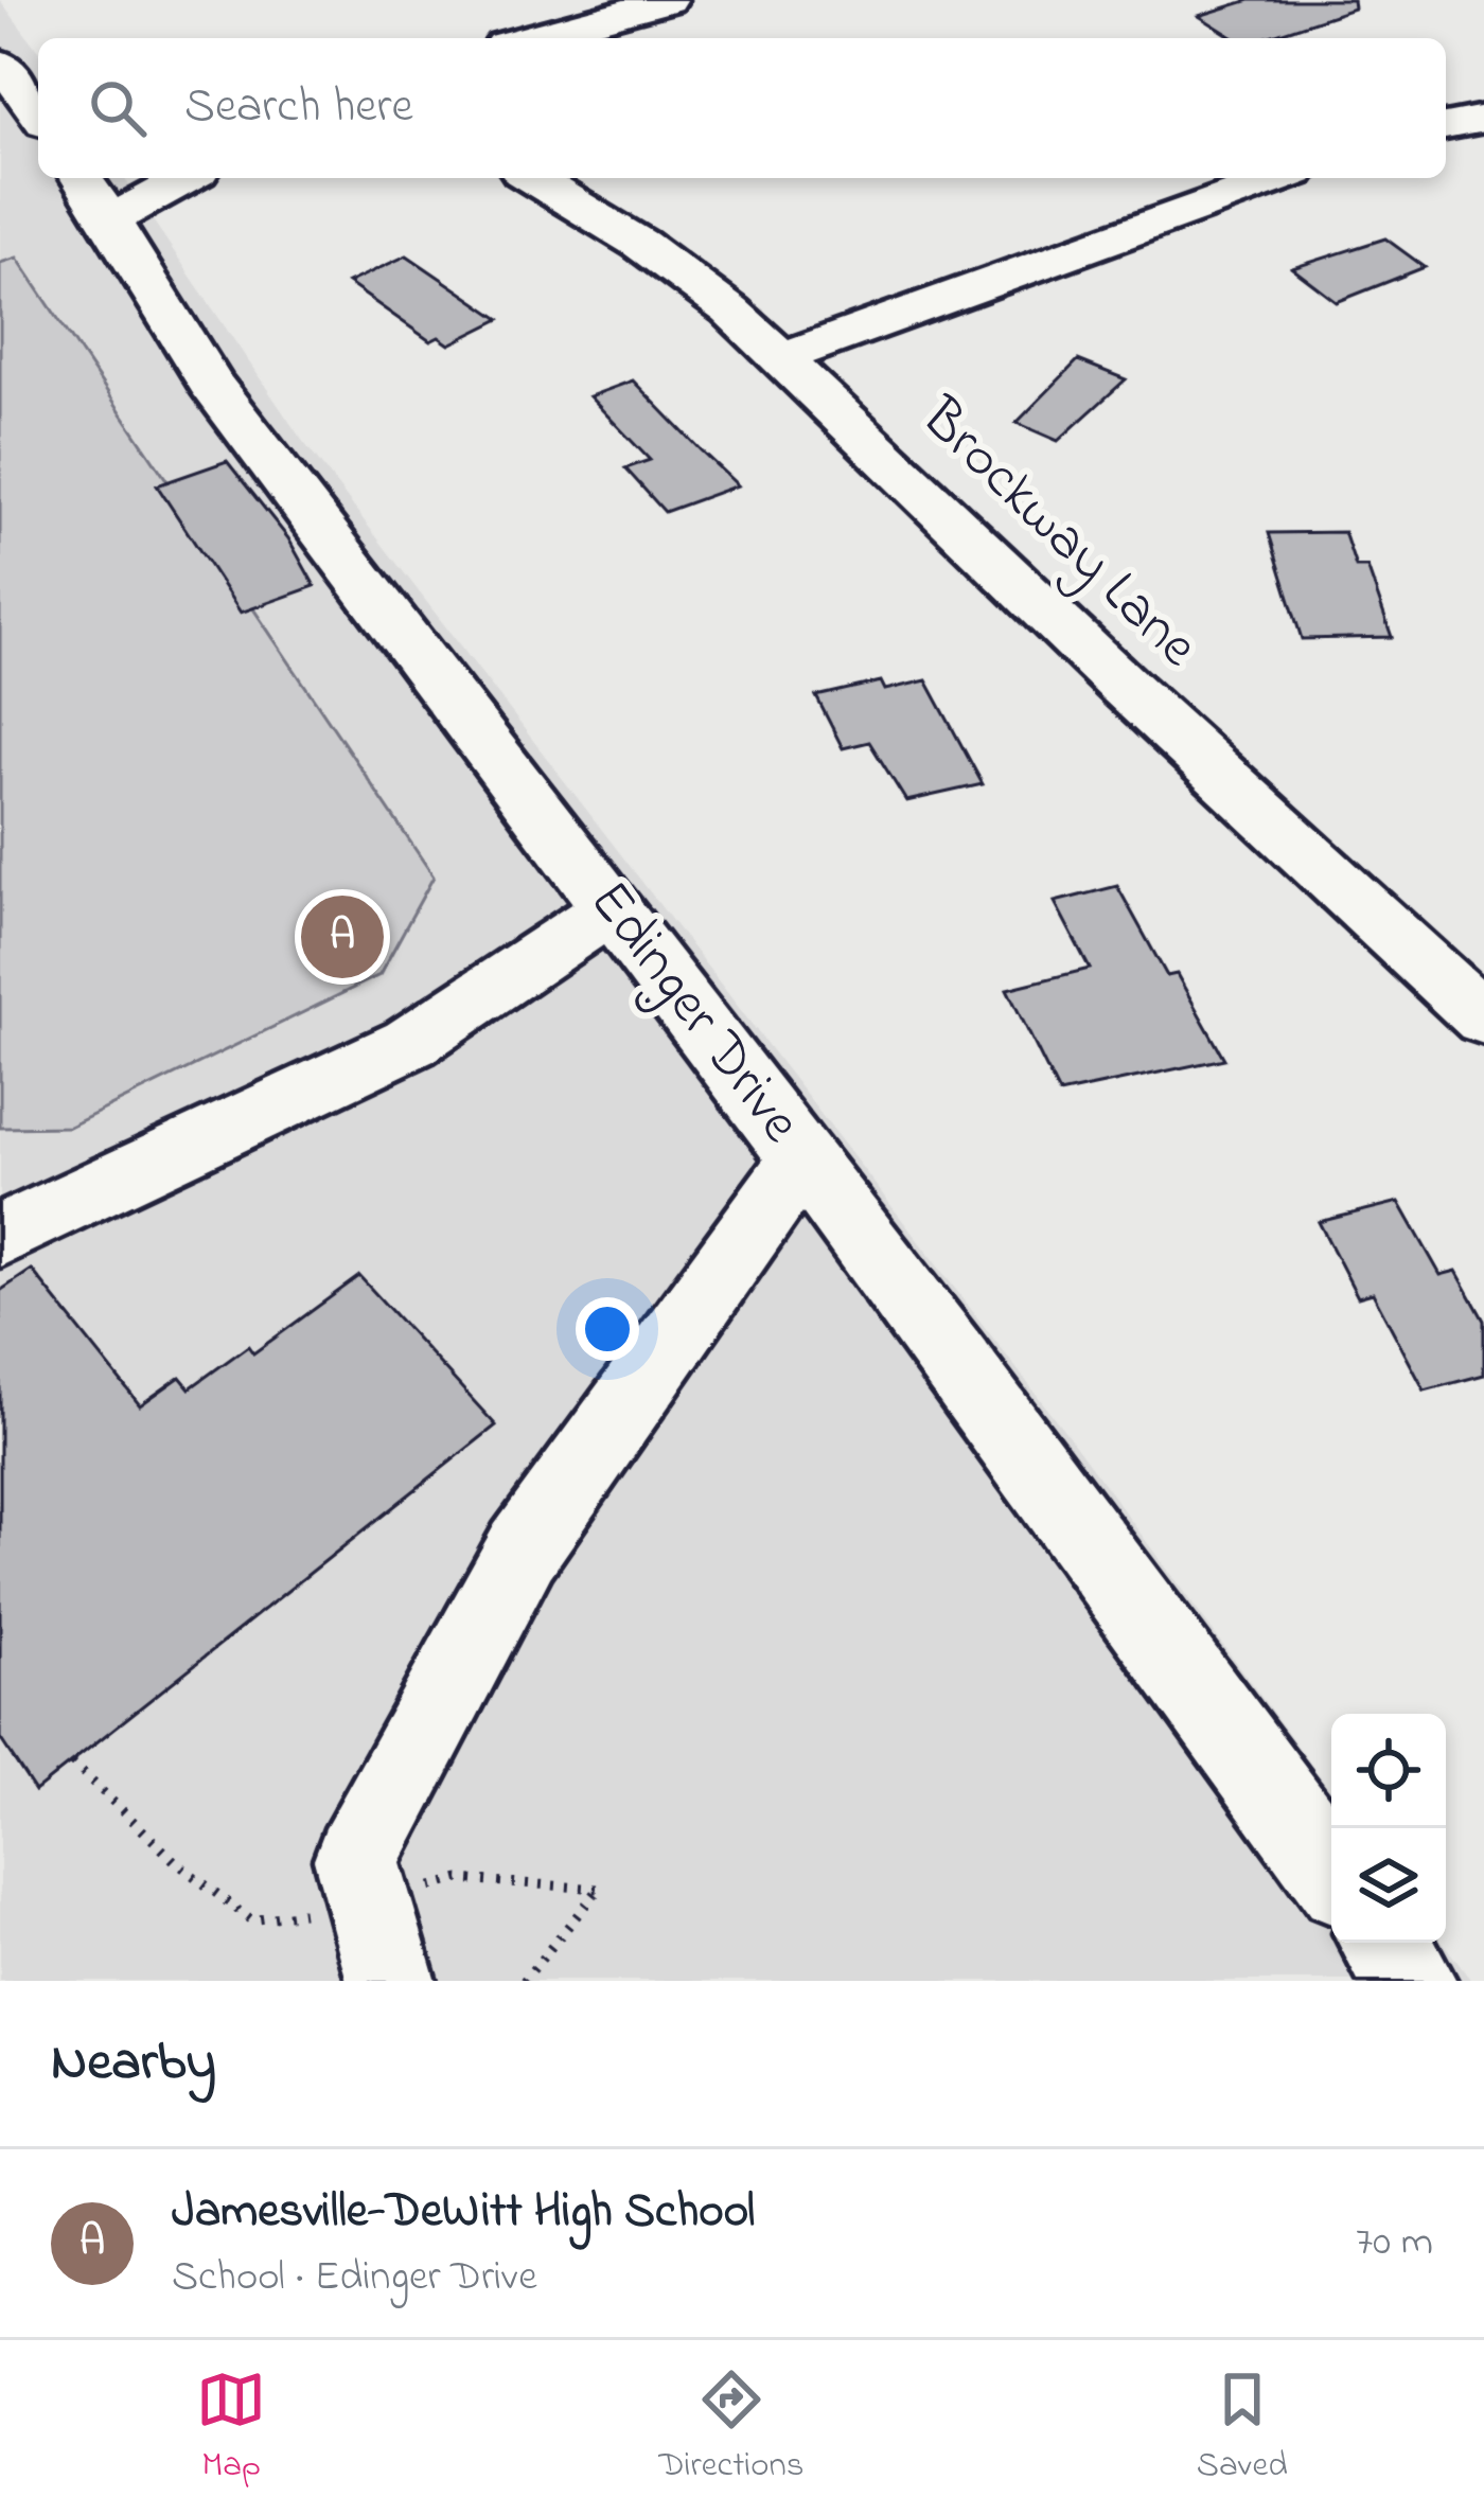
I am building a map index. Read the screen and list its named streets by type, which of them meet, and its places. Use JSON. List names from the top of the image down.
{
  "streets": {
    "street": ["Brockway Lane", "Edinger Drive"]
  },
  "page": {
    "search": "Search here",
    "pins": "A",
    "heading": "Nearby",
    "list": [
      {
        "mark": "A",
        "name": "Jamesville-DeWitt High School",
        "note": "School · Edinger Drive",
        "value": "70 m"
      }
    ],
    "nav": ["Map", "Directions", "Saved"]
  }
}
